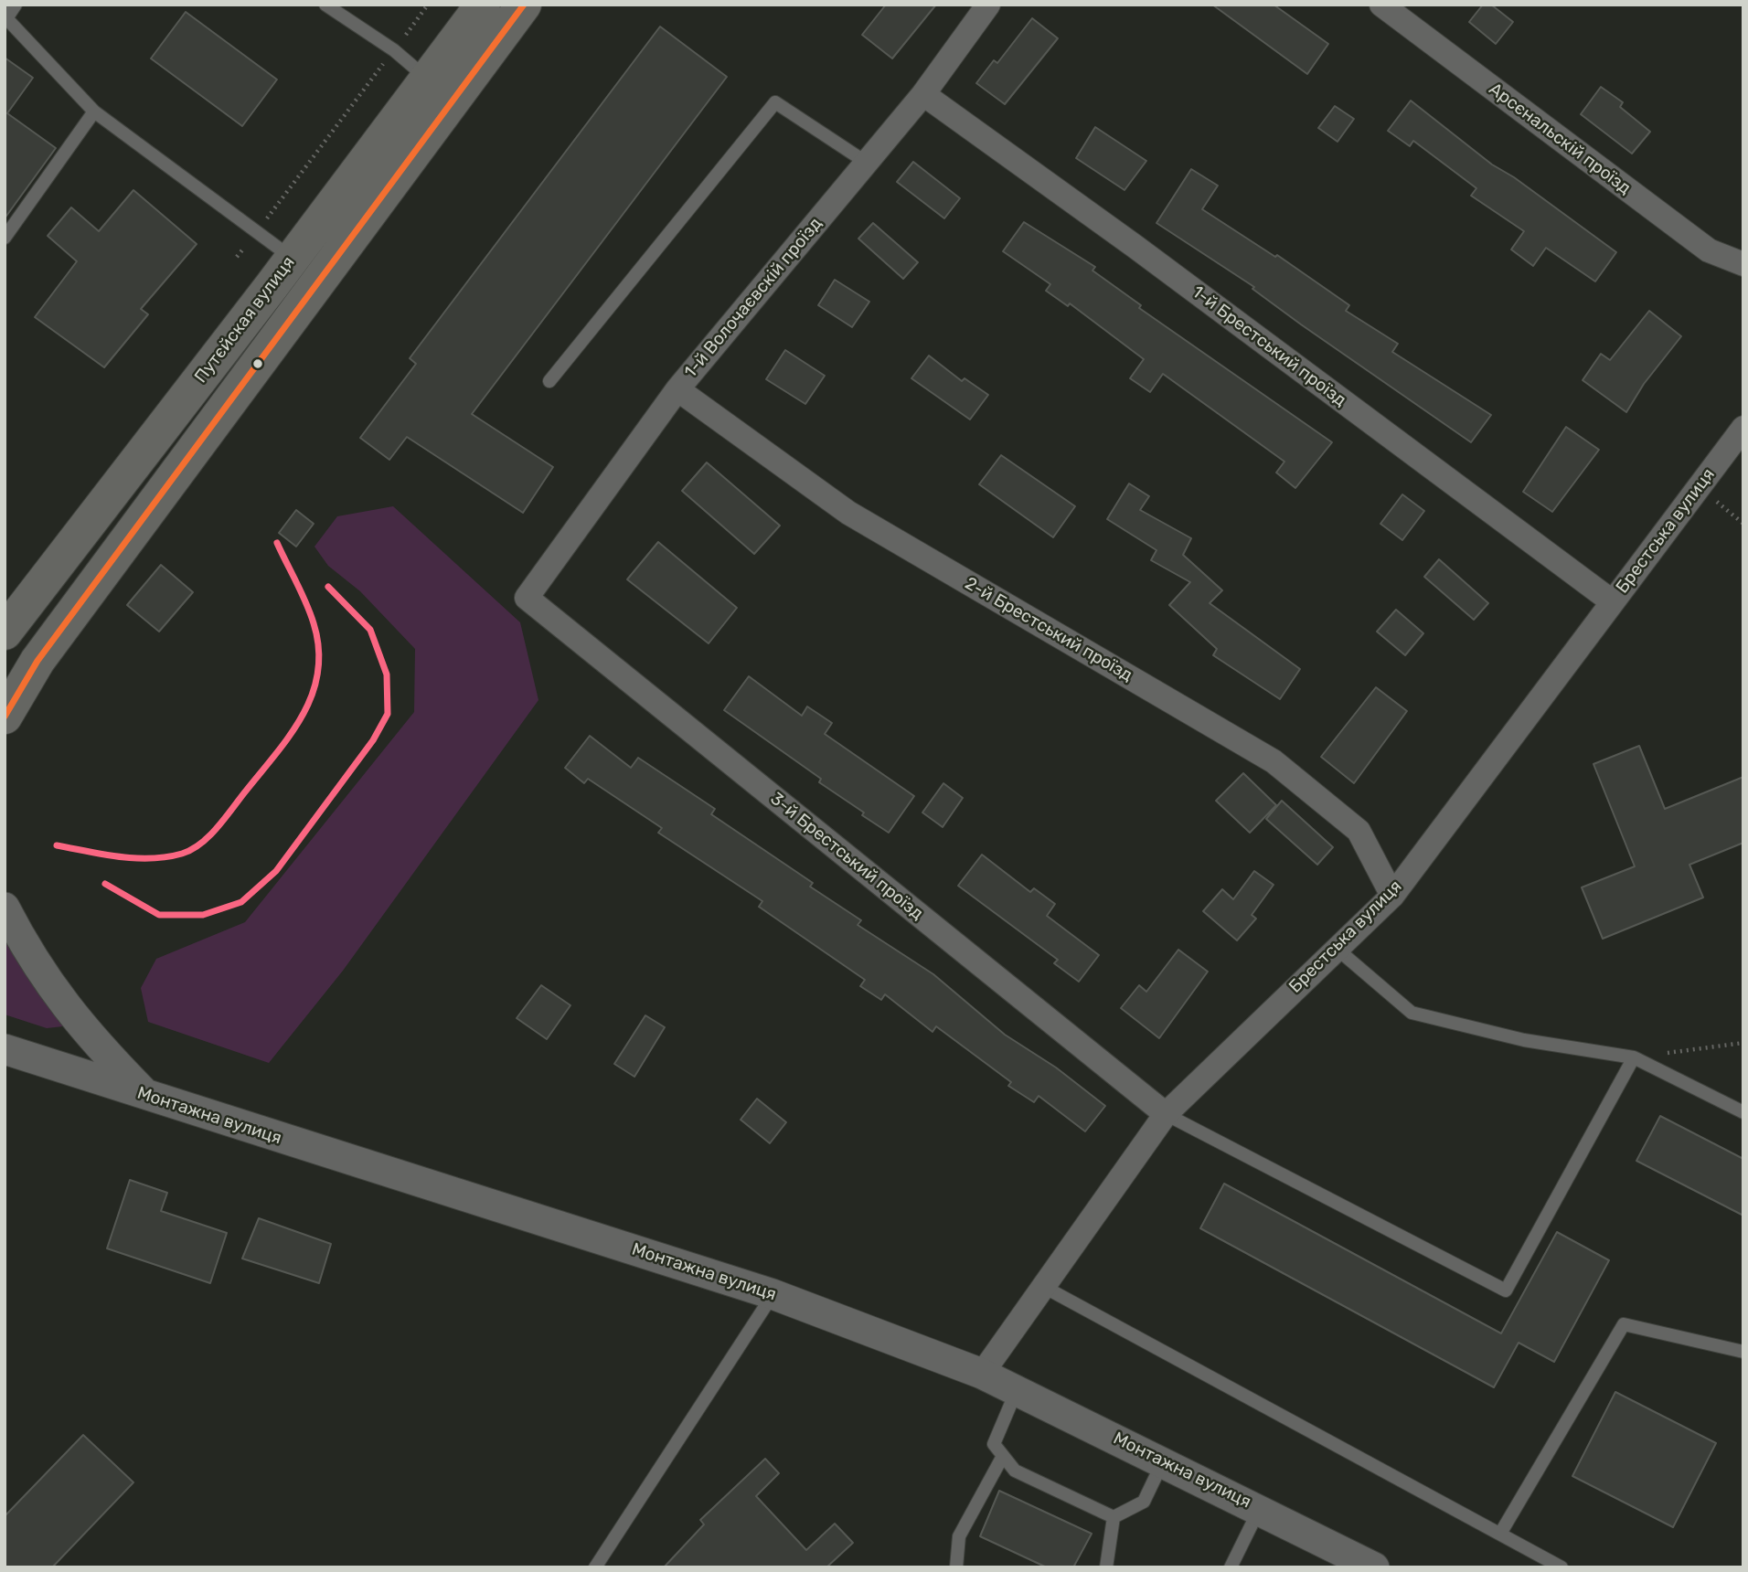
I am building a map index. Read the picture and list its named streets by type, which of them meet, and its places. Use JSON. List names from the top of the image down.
{
  "streets": {
    "main road": ["Путєйская вулиця"],
    "street": [
      "Арсєнальскій проїзд",
      "1-й Волочаєвскій проїзд",
      "1-й Брестський проїзд",
      "Брестська вулиця",
      "2-й Брестський проїзд",
      "3-й Брестський проїзд",
      "Монтажна вулиця"
    ]
  },
  "crossings": [
    ["1-й Волочаєвскій проїзд", "1-й Брестський проїзд"],
    ["1-й Волочаєвскій проїзд", "2-й Брестський проїзд"],
    ["1-й Волочаєвскій проїзд", "3-й Брестський проїзд"],
    ["1-й Брестський проїзд", "Брестська вулиця"],
    ["Брестська вулиця", "2-й Брестський проїзд"],
    ["Брестська вулиця", "3-й Брестський проїзд"],
    ["Брестська вулиця", "Монтажна вулиця"]
  ]
}
